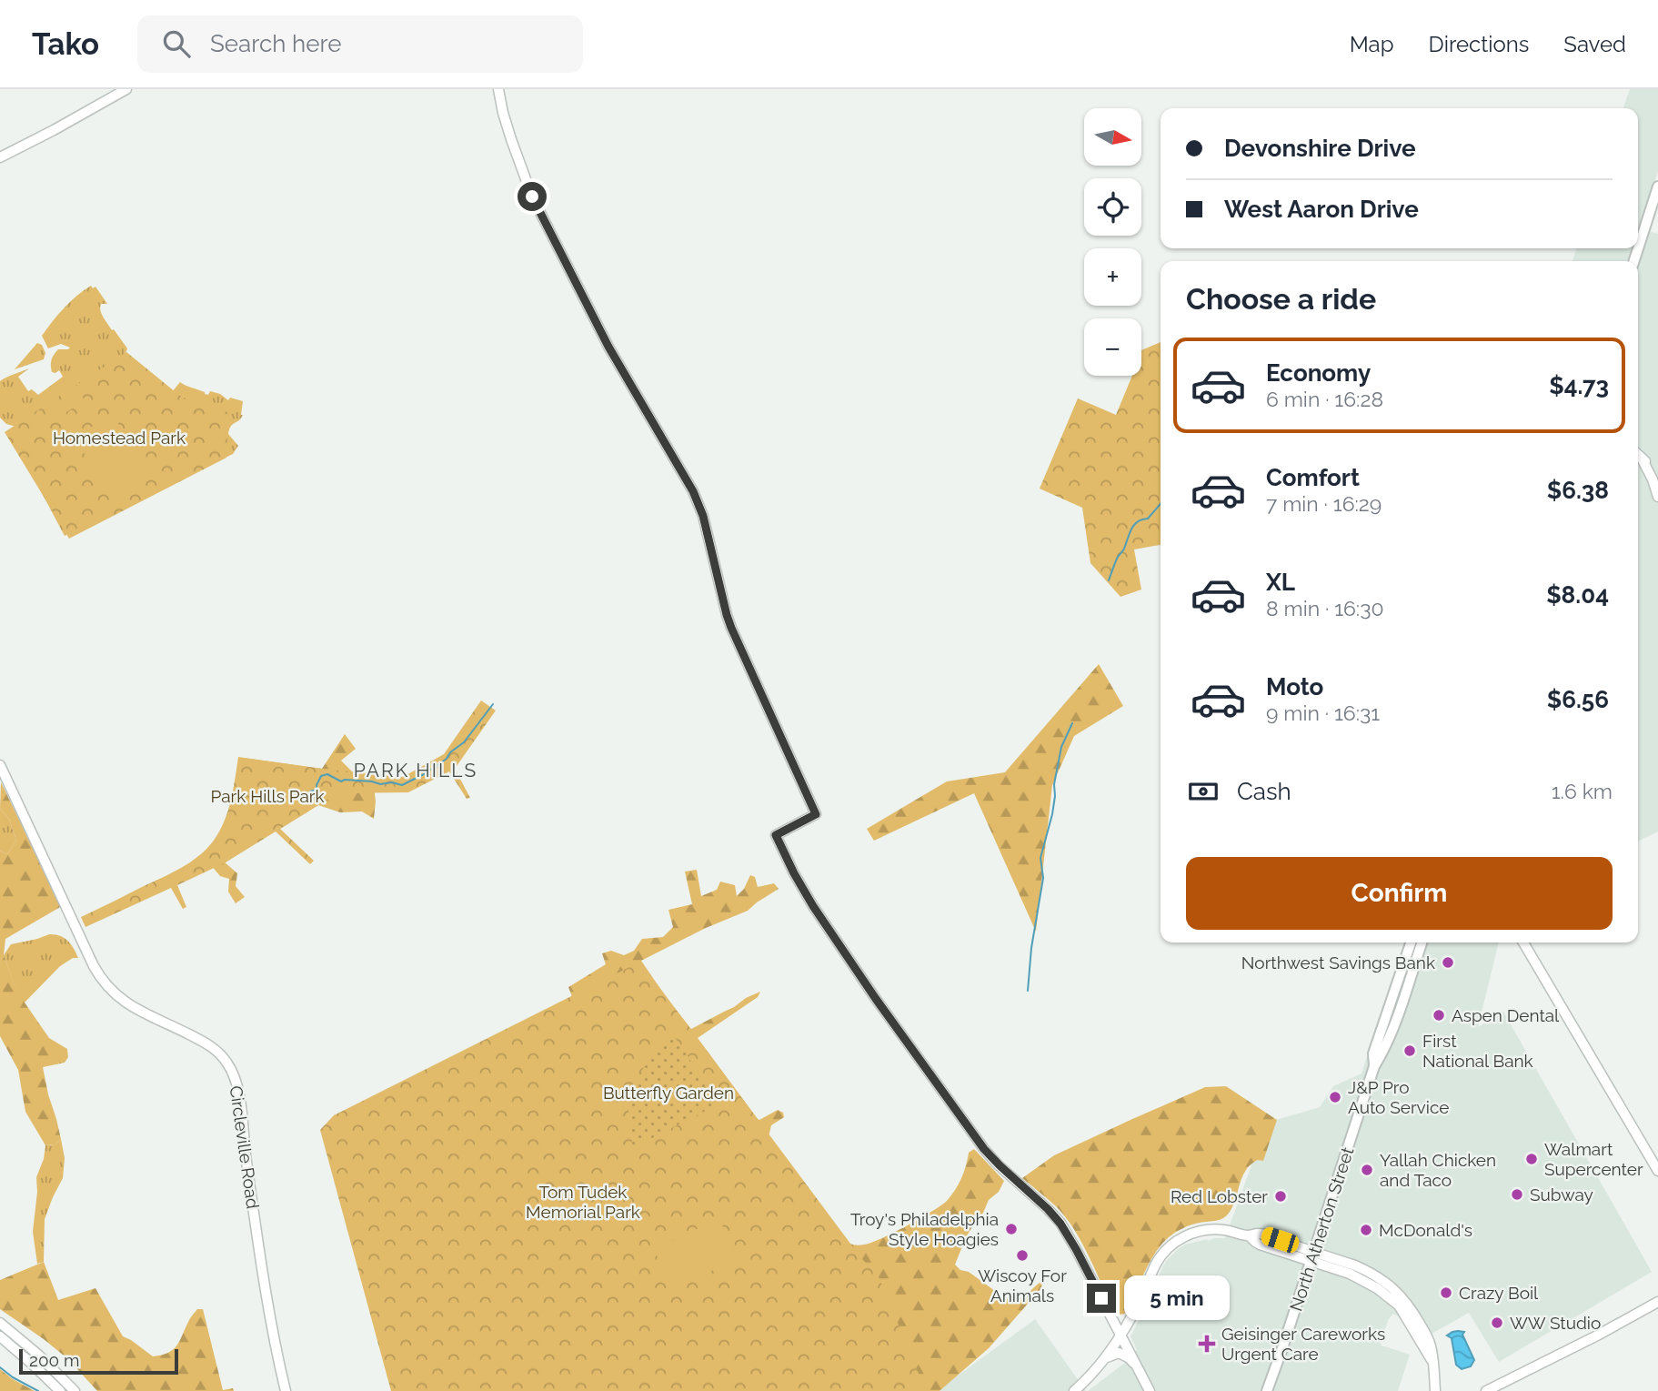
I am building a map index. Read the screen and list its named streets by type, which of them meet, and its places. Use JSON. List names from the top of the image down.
{
  "streets": {
    "main road": ["North Atherton Street"],
    "street": ["Circleville Road"]
  },
  "districts": ["PARK HILLS"],
  "parks": [
    "Homestead Park",
    "Park Hills Park",
    "Butterfly Garden",
    "Tom Tudek Memorial Park"
  ],
  "places": {
    "other": [
      "Northwest Savings Bank",
      "Aspen Dental",
      "First National Bank",
      "J&P Pro Auto Service",
      "Walmart Supercenter",
      "Yallah Chicken and Taco",
      "Subway",
      "Red Lobster",
      "Troy's Philadelphia Style Hoagies",
      "McDonald's",
      "Wiscoy For Animals",
      "Crazy Boil",
      "WW Studio"
    ],
    "health": ["Geisinger Careworks Urgent Care"]
  },
  "scale_bar": "200 m",
  "north": "right",
  "page": {
    "header": "Tako",
    "search": "Search here",
    "nav": ["Map", "Directions", "Saved"],
    "map_buttons": ["+", "−"],
    "banner": ["Devonshire Drive", "West Aaron Drive"],
    "heading": "Choose a ride",
    "list": [
      {
        "name": "Economy",
        "note": "6 min · 16:28",
        "value": "$4.73"
      },
      {
        "name": "Comfort",
        "note": "7 min · 16:29",
        "value": "$6.38"
      },
      {
        "name": "XL",
        "note": "8 min · 16:30",
        "value": "$8.04"
      },
      {
        "name": "Moto",
        "note": "9 min · 16:31",
        "value": "$6.56"
      }
    ],
    "pay": ["Cash", "1.6 km"],
    "buttons": "Confirm",
    "bubble": "5 min",
    "scale": "200 m"
  }
}
